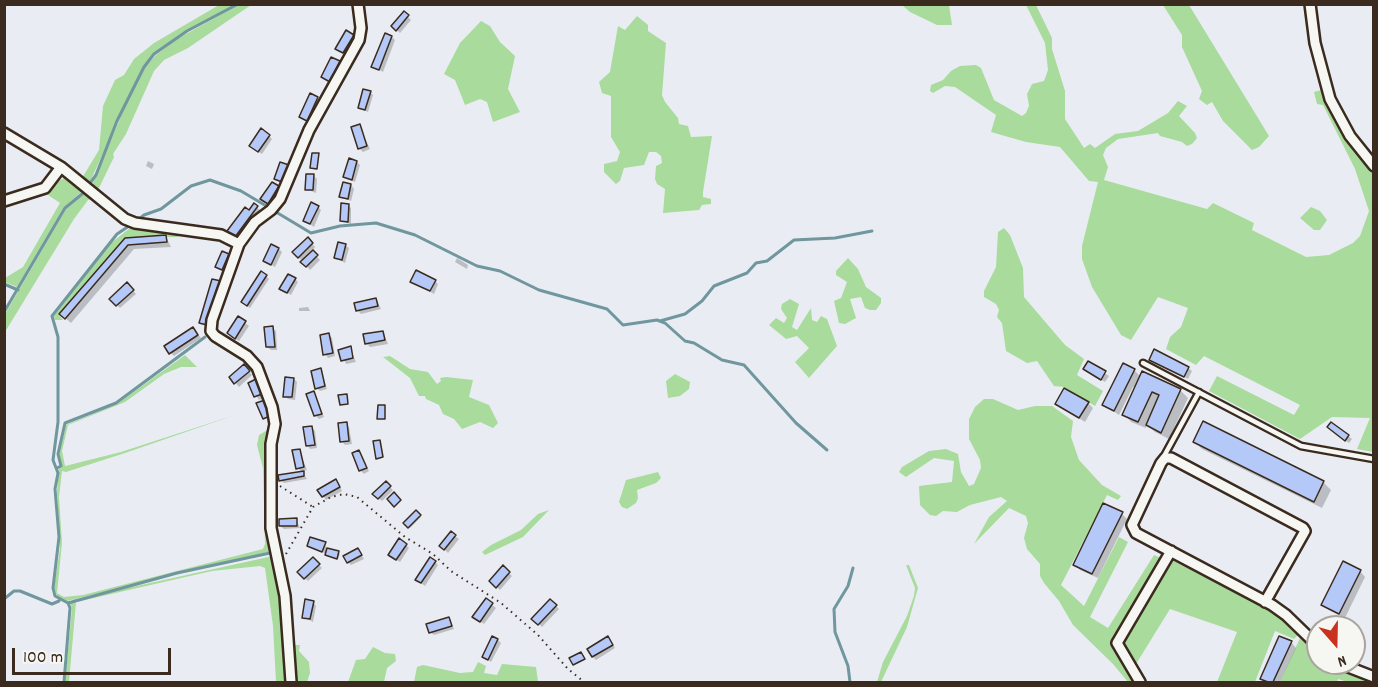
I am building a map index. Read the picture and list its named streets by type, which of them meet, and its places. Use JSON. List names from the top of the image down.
{
  "scale_bar": "100 m",
  "north": "bottom"
}
